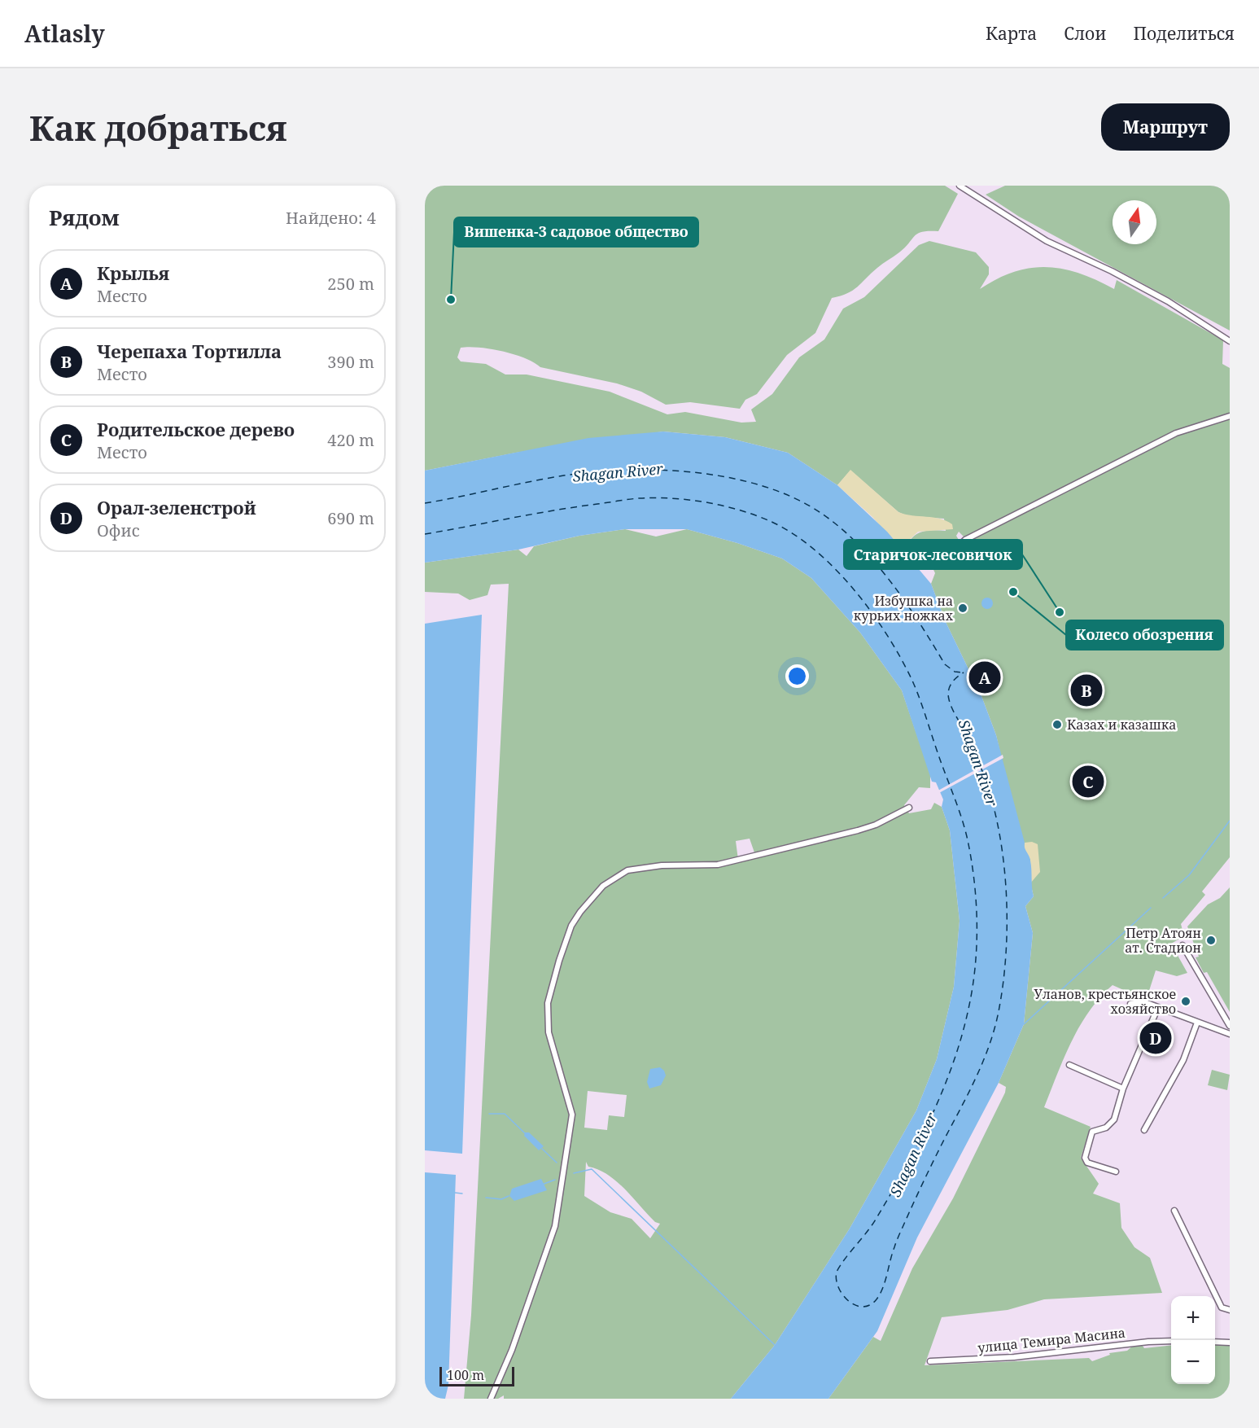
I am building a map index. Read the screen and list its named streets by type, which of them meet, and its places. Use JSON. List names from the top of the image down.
{
  "streets": {
    "street": ["улица Темира Масина"]
  },
  "water": ["Shagan River"],
  "places": [
    "Вишенка-3 садовое общество",
    "Колесо обозрения",
    "Избушка на курьих ножках",
    "Старичок-лесовичок",
    "Казах и казашка",
    "Петр Атоян ат. Стадион",
    "Уланов, крестьянское хозяйство"
  ],
  "scale_bar": "100 m",
  "north": "top",
  "page": {
    "header": "Atlasly",
    "nav": ["Карта", "Слои", "Поделиться"],
    "buttons": "Маршрут",
    "title": "Как добраться",
    "heading": ["Рядом", "Найдено: 4"],
    "list": [
      {
        "mark": "A",
        "name": "Крылья",
        "note": "Место",
        "value": "250 m"
      },
      {
        "mark": "B",
        "name": "Черепаха Тортилла",
        "note": "Место",
        "value": "390 m"
      },
      {
        "mark": "C",
        "name": "Родительское дерево",
        "note": "Место",
        "value": "420 m"
      },
      {
        "mark": "D",
        "name": "Орал-зеленстрой",
        "note": "Офис",
        "value": "690 m"
      }
    ],
    "pins": [
      "A",
      "B",
      "C",
      "D"
    ],
    "map_buttons": ["+", "−"],
    "scale": "100 m"
  }
}
